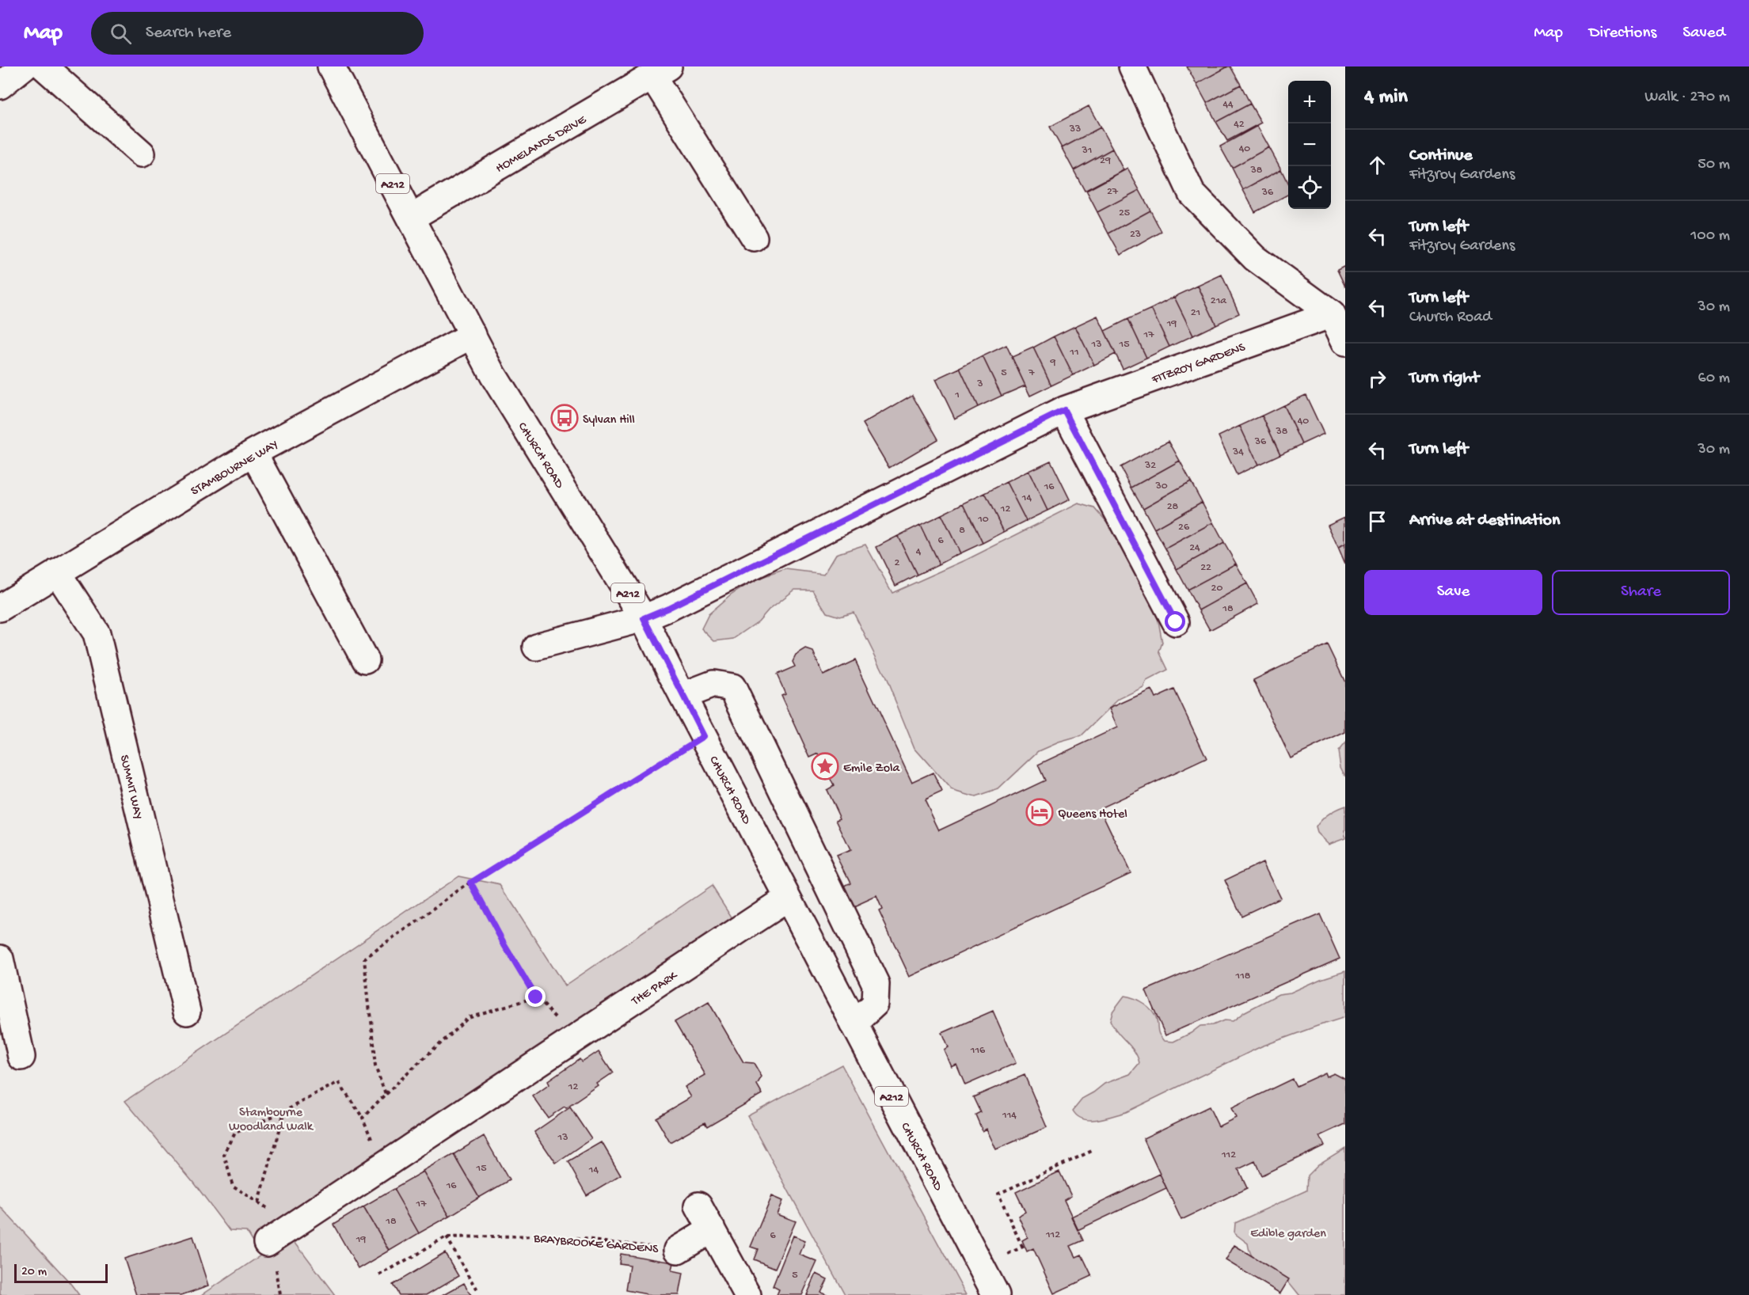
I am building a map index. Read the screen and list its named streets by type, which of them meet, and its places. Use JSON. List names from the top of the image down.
{
  "streets": {
    "street": [
      "HOMELANDS DRIVE",
      "A212",
      "FITZROY GARDENS",
      "CHURCH ROAD",
      "STAMBOURNE WAY",
      "SUMMIT WAY",
      "THE PARK",
      "BRAYBROOKE GARDENS"
    ]
  },
  "crossings": [
    ["HOMELANDS DRIVE", "CHURCH ROAD"],
    ["FITZROY GARDENS", "CHURCH ROAD"],
    ["CHURCH ROAD", "STAMBOURNE WAY"],
    ["CHURCH ROAD", "THE PARK"],
    ["STAMBOURNE WAY", "SUMMIT WAY"]
  ],
  "parks": ["Stambourne Woodland Walk", "Edible garden"],
  "places": {
    "bus stop": ["Sylvan Hill"],
    "place": ["Emile Zola"],
    "hotel": ["Queens Hotel"]
  },
  "house_numbers": [
    "44",
    "42",
    "33",
    "40",
    "31",
    "29",
    "38",
    "27",
    "36",
    "25",
    "23",
    "21a",
    "21",
    "19",
    "17",
    "13",
    "15",
    "11",
    "9",
    "5",
    "7",
    "3",
    "1",
    "40",
    "38",
    "36",
    "34",
    "32",
    "30",
    "16",
    "14",
    "28",
    "12",
    "10",
    "26",
    "8",
    "6",
    "24",
    "4",
    "2",
    "22",
    "20",
    "18",
    "118",
    "116",
    "12",
    "114",
    "13",
    "112",
    "15",
    "14",
    "16",
    "17",
    "18",
    "112",
    "6",
    "19",
    "5"
  ],
  "scale_bar": "20 m",
  "page": {
    "header": "Map",
    "search": "Search here",
    "nav": ["Map", "Directions", "Saved"],
    "heading": ["4 min", "Walk · 270 m"],
    "map_buttons": ["+", "−"],
    "list": [
      ["Continue", "Fitzroy Gardens", "50 m"],
      ["Turn left", "Fitzroy Gardens", "100 m"],
      ["Turn left", "Church Road", "30 m"],
      ["Turn right", "60 m"],
      ["Turn left", "30 m"],
      "Arrive at destination"
    ],
    "buttons": ["Save", "Share"],
    "scale": "20 m"
  }
}
